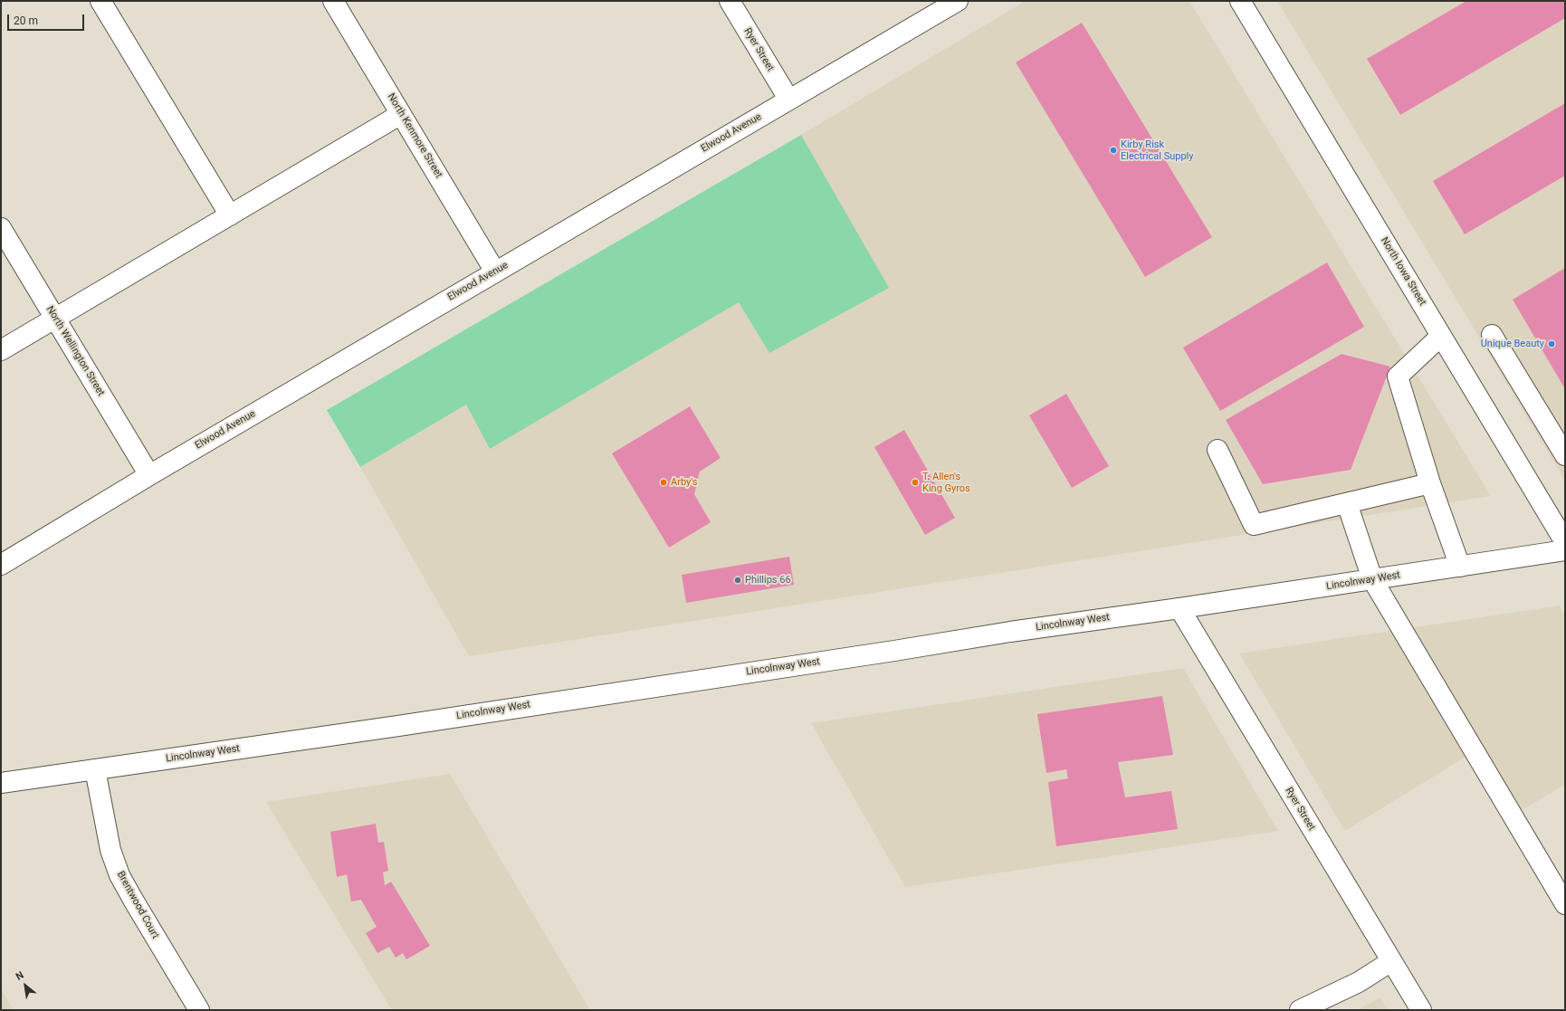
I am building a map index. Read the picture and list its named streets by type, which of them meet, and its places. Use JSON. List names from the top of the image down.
{
  "streets": {
    "street": [
      "Ryer Street",
      "Elwood Avenue",
      "North Kenmore Street",
      "North Iowa Street",
      "North Wellington Street",
      "Lincolnway West",
      "Brentwood Court"
    ]
  },
  "crossings": [
    ["Ryer Street", "Elwood Avenue"],
    ["Ryer Street", "Lincolnway West"],
    ["Elwood Avenue", "North Kenmore Street"],
    ["Elwood Avenue", "North Wellington Street"],
    ["Lincolnway West", "Brentwood Court"]
  ],
  "places": [
    "Kirby Risk Electrical Supply",
    "Unique Beauty",
    "Arby's",
    "T. Allen's King Gyros",
    "Phillips 66"
  ],
  "scale_bar": "20 m",
  "north": "top left"
}
